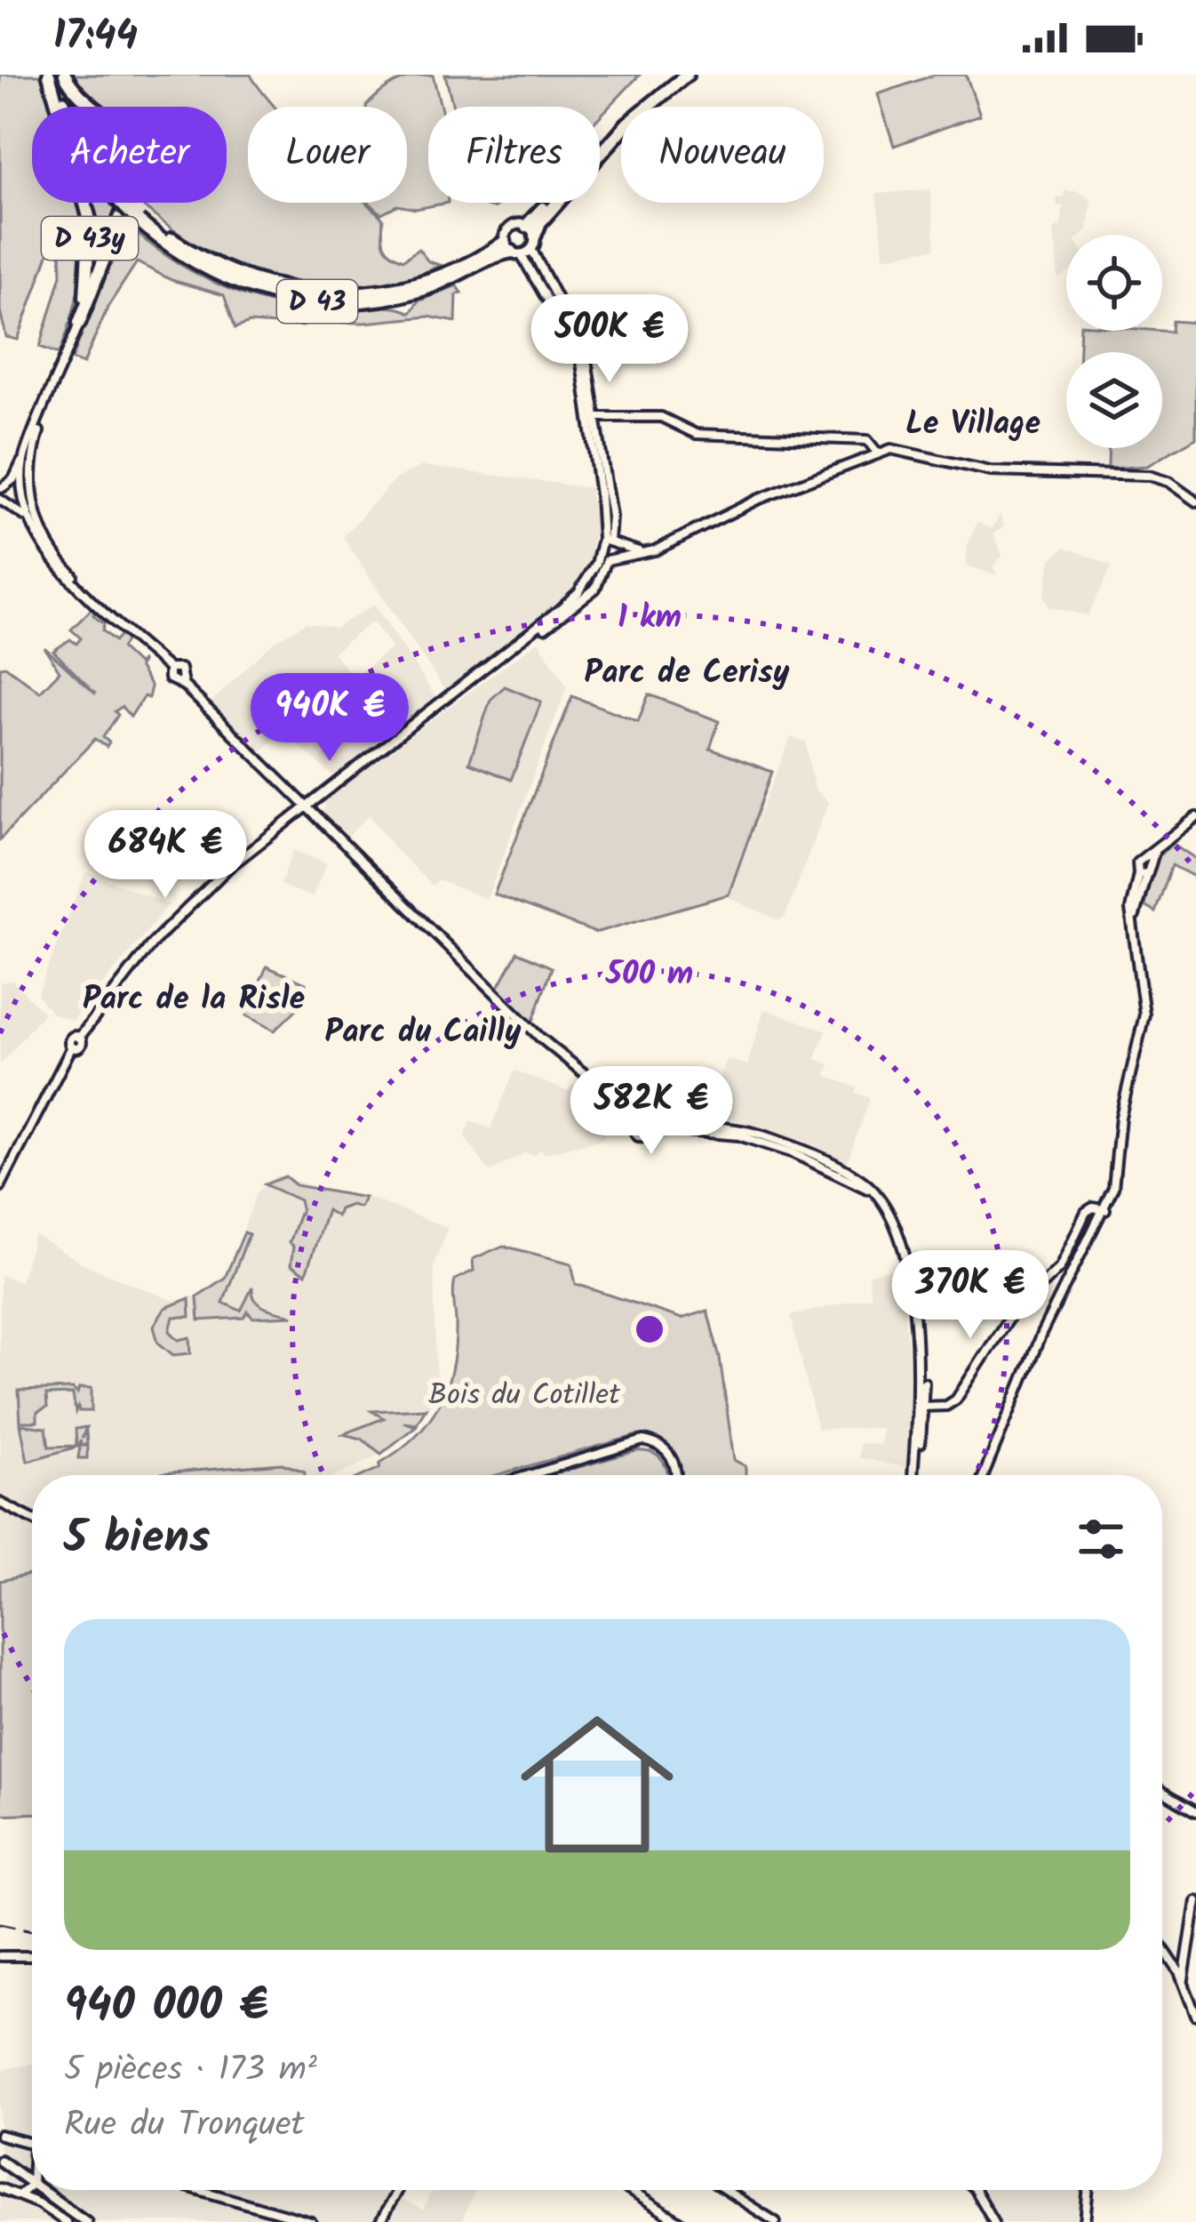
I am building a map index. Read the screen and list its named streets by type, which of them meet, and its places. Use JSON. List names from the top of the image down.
{
  "streets": {
    "highway": ["D 43y", "D 43"]
  },
  "crossings": [
    ["D 43y", "D 43"]
  ],
  "districts": [
    "Le Village",
    "Parc de Cerisy",
    "Parc de la Risle",
    "Parc du Cailly"
  ],
  "parks": ["Bois du Cotillet"],
  "page": {
    "status": "17:44",
    "chip": [
      "Acheter",
      "Louer",
      "Filtres",
      "Nouveau"
    ],
    "price": [
      "500K €",
      "940K €",
      "684K €",
      "582K €",
      "370K €"
    ],
    "heading": "5 biens",
    "list": [
      {
        "name": "940 000 €",
        "note": "5 pièces · 173 m² · Rue du Tronquet"
      }
    ]
  },
  "rings": ["1 km", "500 m"]
}
